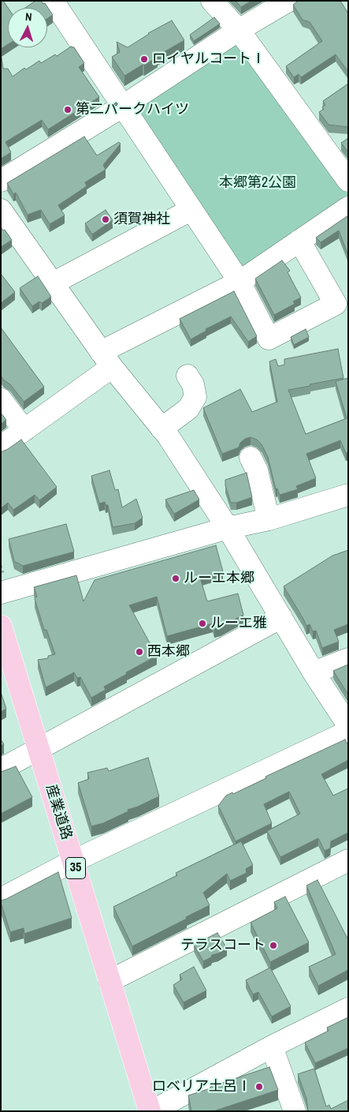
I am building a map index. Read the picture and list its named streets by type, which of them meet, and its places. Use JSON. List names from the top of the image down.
{
  "streets": {
    "main road": ["産業道路", "35"]
  },
  "parks": ["本郷第2公園"],
  "places": [
    "ロイヤルコートⅠ",
    "第二パークハイツ",
    "須賀神社",
    "ルーエ本郷",
    "ルーエ雅",
    "西本郷",
    "テラスコート",
    "ロベリア土呂Ⅰ"
  ],
  "north": "top"
}
